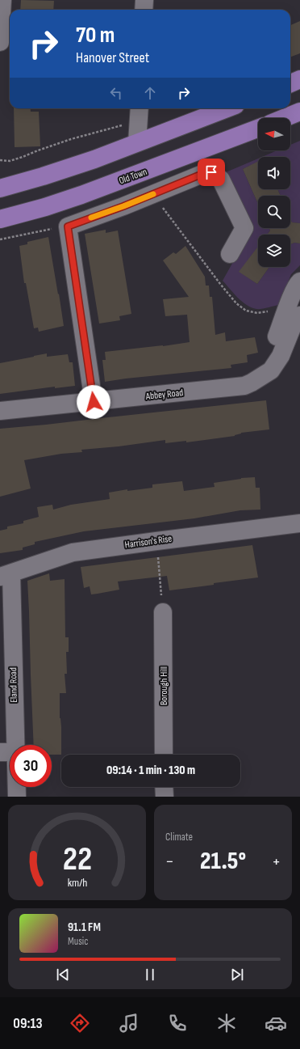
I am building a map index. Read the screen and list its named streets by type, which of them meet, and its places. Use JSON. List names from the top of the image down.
{
  "streets": {
    "main road": ["Old Town"],
    "street": [
      "Abbey Road",
      "Harrison's Rise",
      "Eland Road",
      "Borough Hill"
    ]
  },
  "crossings": [
    ["Harrison's Rise", "Eland Road"]
  ],
  "north": "left",
  "page": {
    "turn": ["70 m", "Hanover Street"],
    "limit": "30",
    "trip": "09:14 · 1 min · 130 m",
    "tile": "Climate",
    "heat": ["−", "21.5°", "+"],
    "song": ["91.1 FM", "Music"],
    "tabs": "09:13",
    "gauge": ["22", "km/h"]
  }
}
